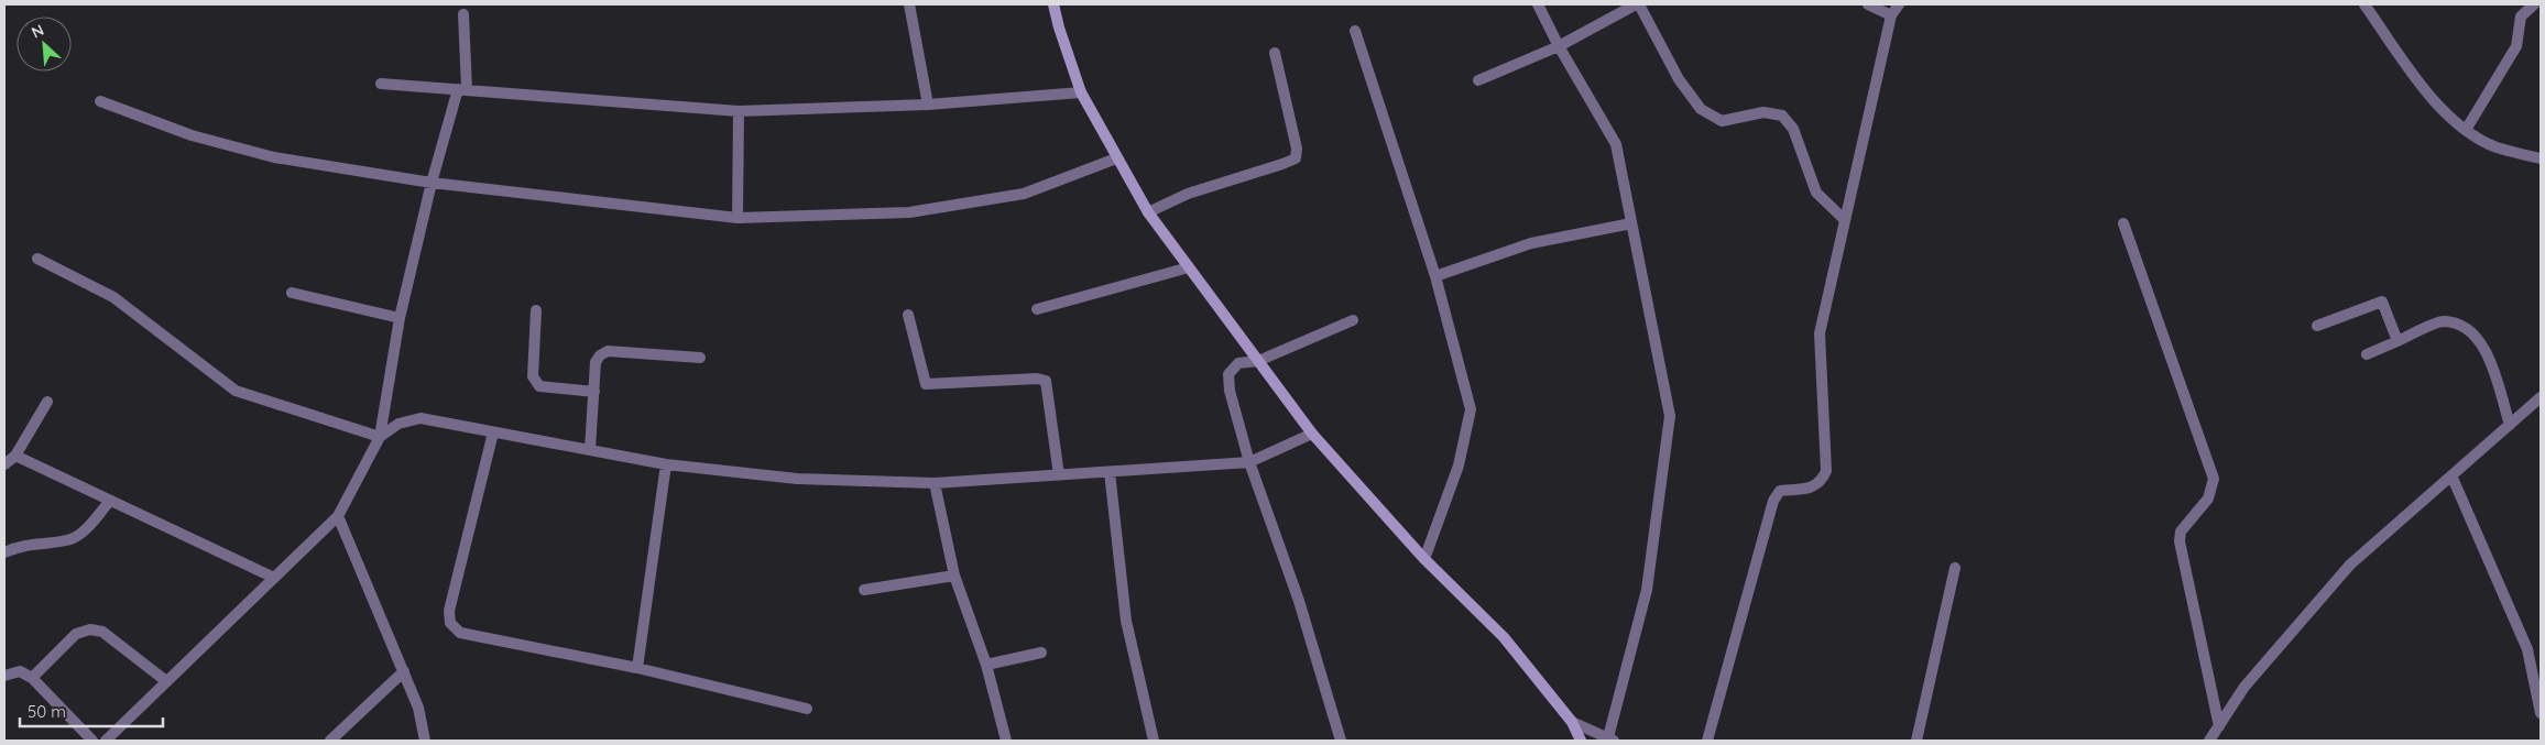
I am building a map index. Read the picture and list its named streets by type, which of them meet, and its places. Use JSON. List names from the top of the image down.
{
  "scale_bar": "50 m",
  "north": "top left"
}
